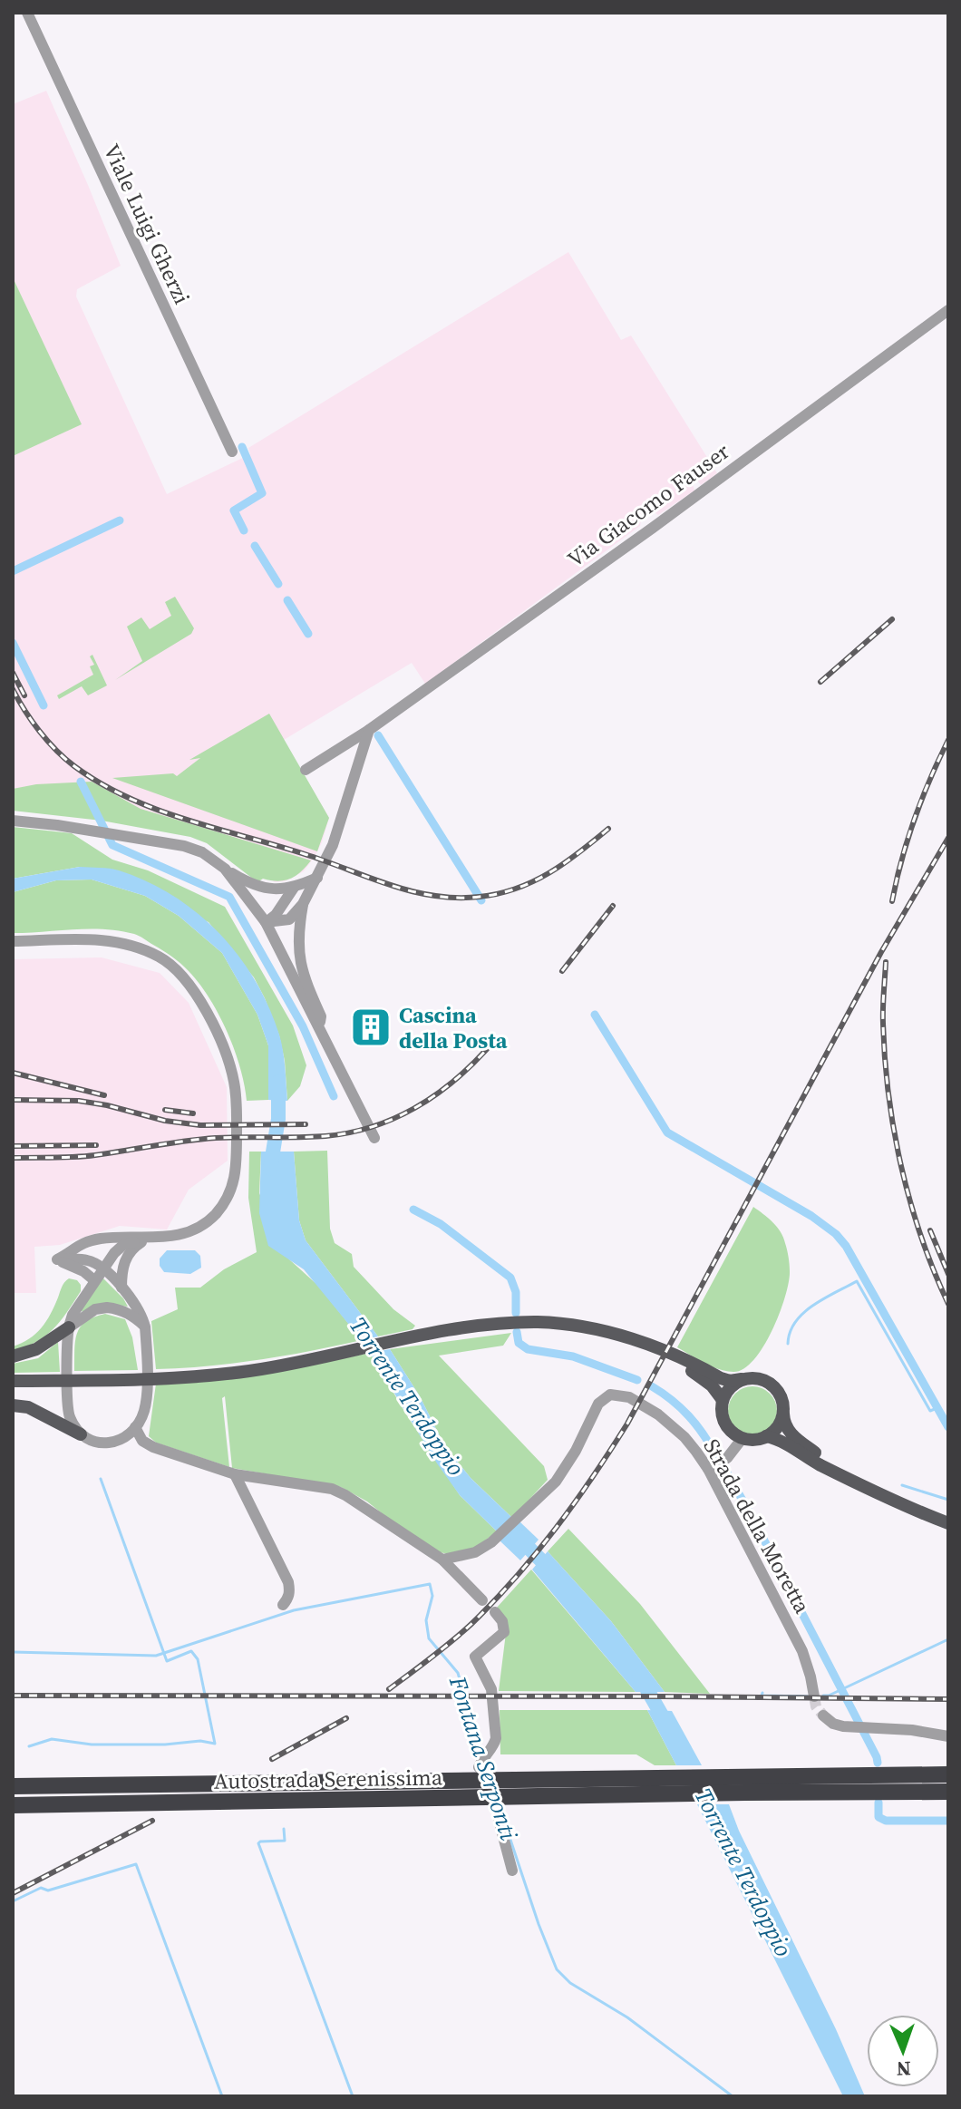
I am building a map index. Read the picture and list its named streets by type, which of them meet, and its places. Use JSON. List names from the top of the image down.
{
  "streets": {
    "highway": ["Autostrada Serenissima"],
    "street": ["Viale Luigi Gherzi", "Via Giacomo Fauser", "Strada della Moretta"]
  },
  "water": ["Torrente Terdoppio", "Fontana Serponti"],
  "places": {
    "building": ["Cascina della Posta"]
  },
  "north": "bottom"
}
